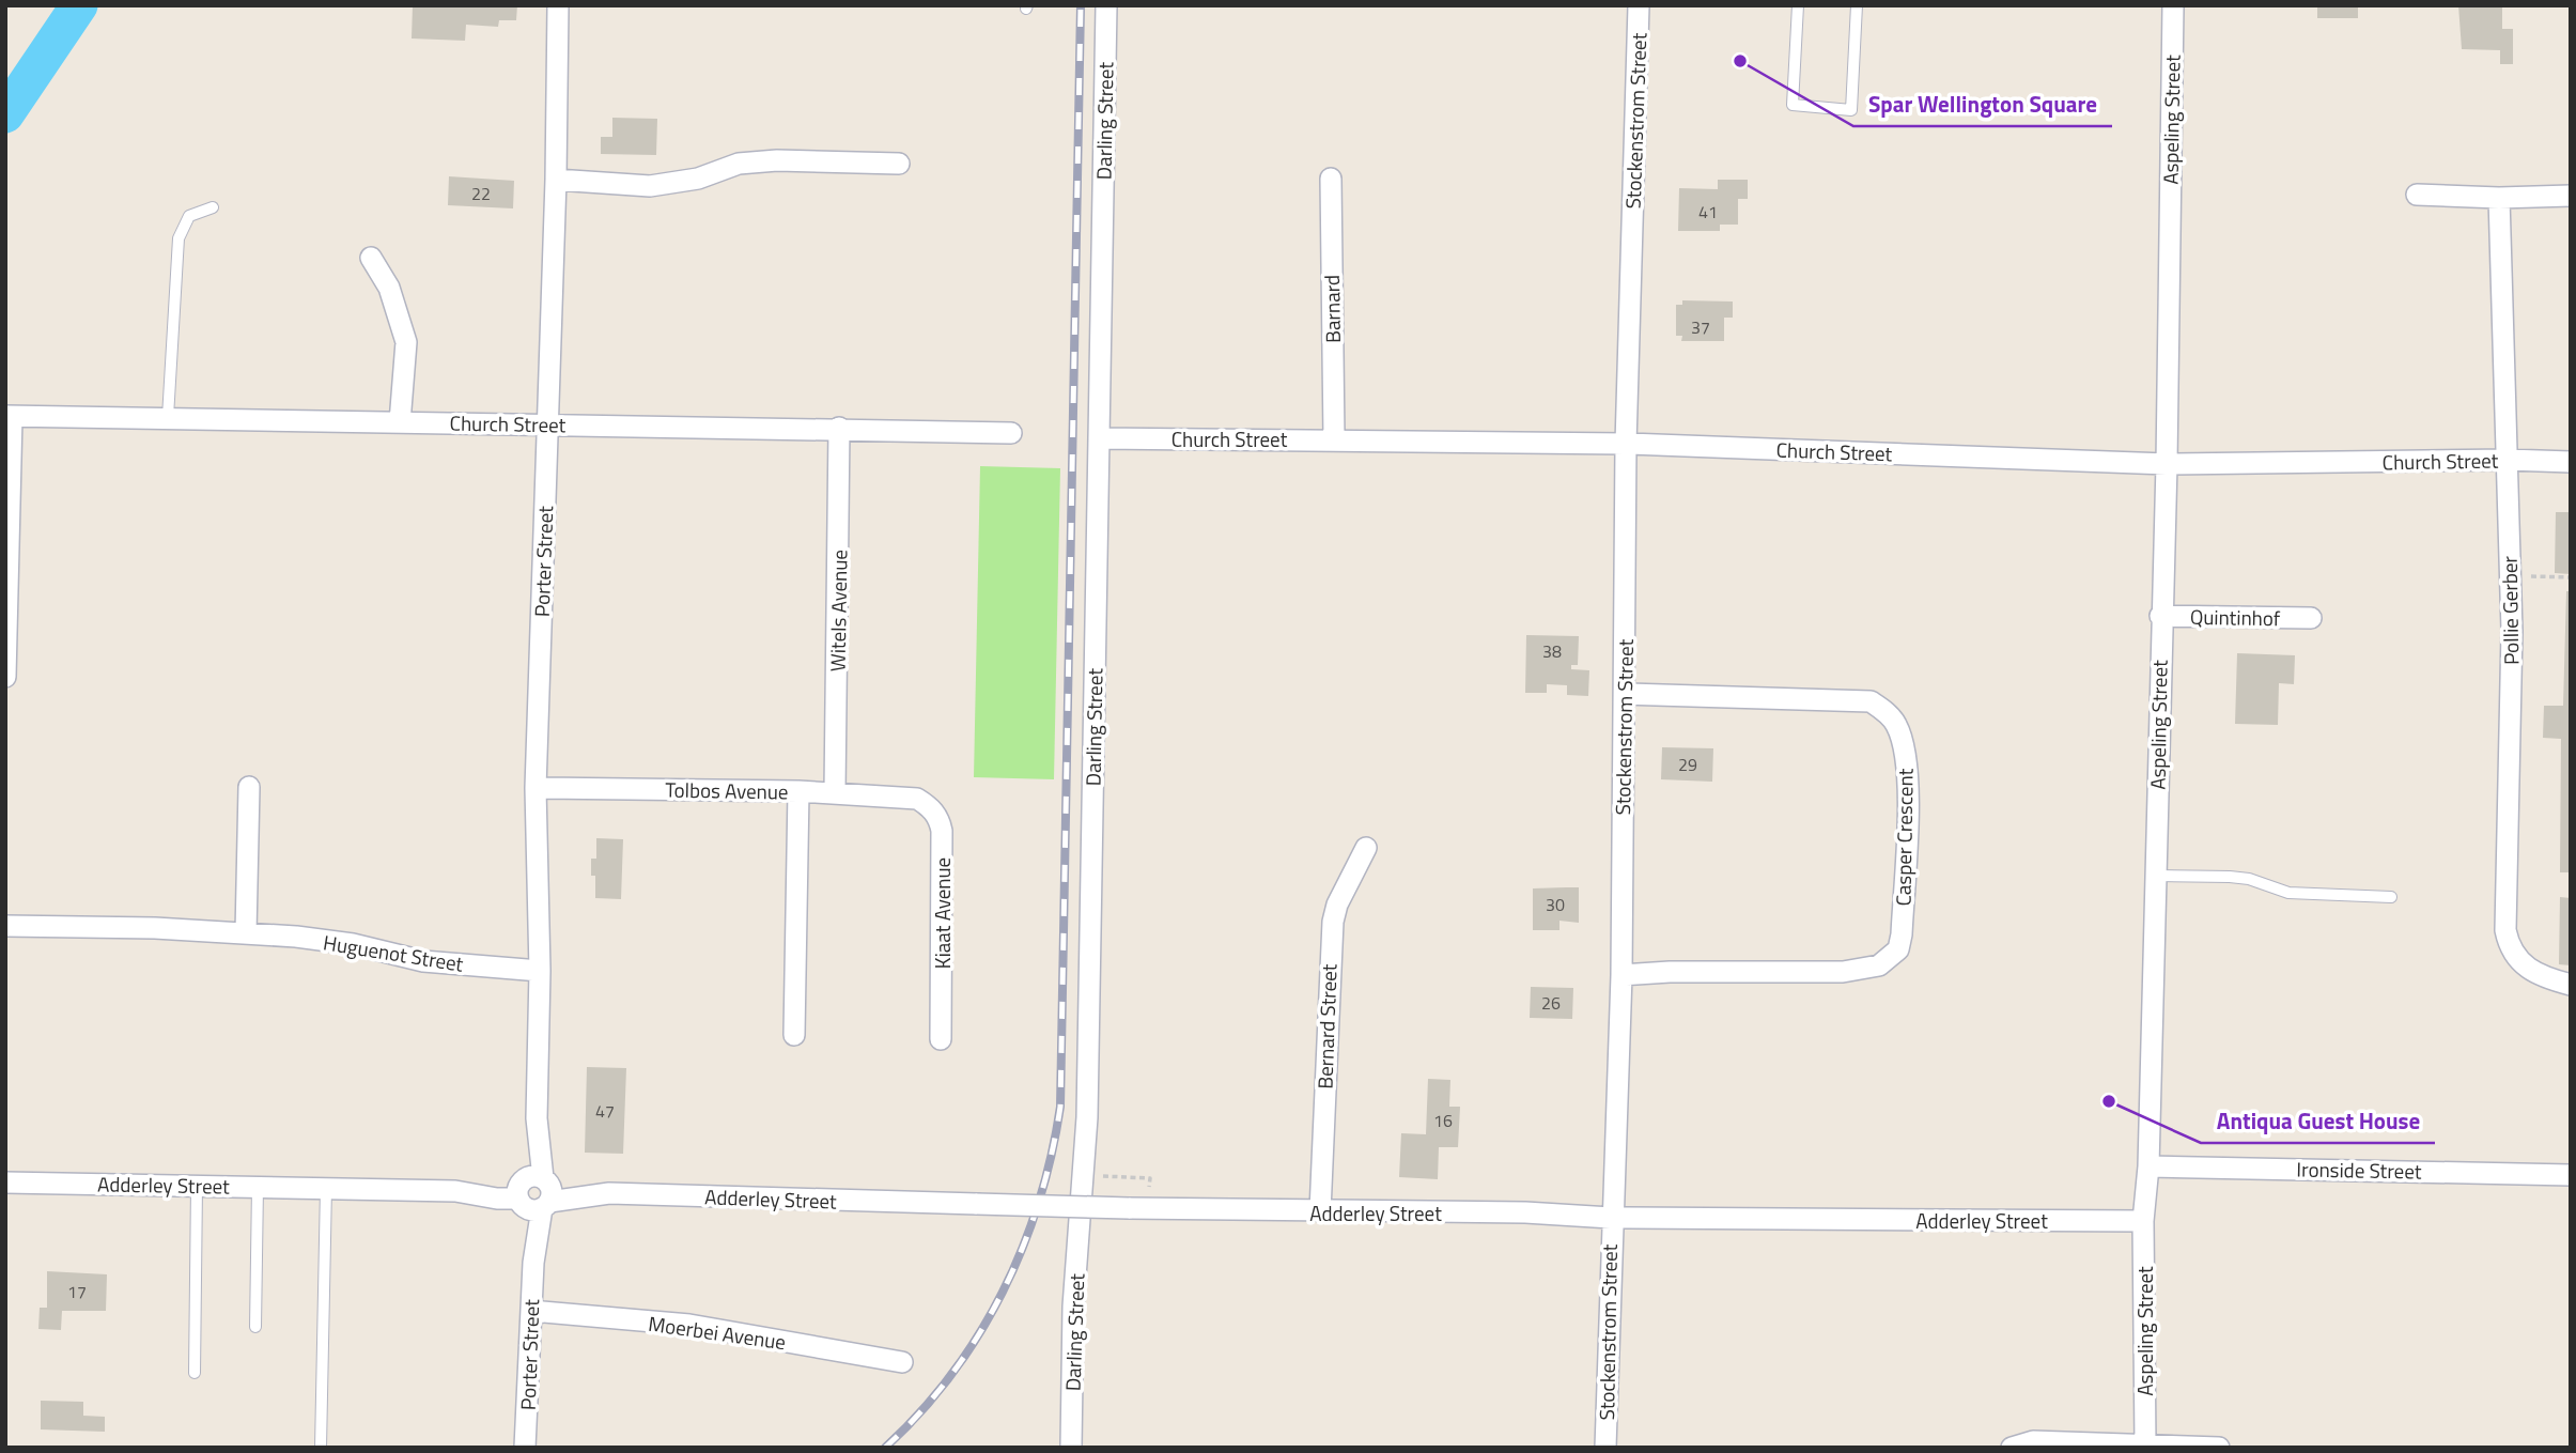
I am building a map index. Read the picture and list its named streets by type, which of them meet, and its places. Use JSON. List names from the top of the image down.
{
  "streets": {
    "street": [
      "Aspeling Street",
      "Darling Street",
      "Stockenstrom Street",
      "Barnard",
      "Church Street",
      "Porter Street",
      "Witels Avenue",
      "Pollie Gerber",
      "Quintinhof",
      "Tolbos Avenue",
      "Casper Crescent",
      "Kiaat Avenue",
      "Huguenot Street",
      "Bernard Street",
      "Ironside Street",
      "Adderley Street",
      "Moerbei Avenue"
    ]
  },
  "crossings": [
    ["Aspeling Street", "Church Street"],
    ["Aspeling Street", "Quintinhof"],
    ["Aspeling Street", "Ironside Street"],
    ["Aspeling Street", "Adderley Street"],
    ["Darling Street", "Church Street"],
    ["Stockenstrom Street", "Church Street"],
    ["Stockenstrom Street", "Casper Crescent"],
    ["Stockenstrom Street", "Adderley Street"],
    ["Barnard", "Church Street"],
    ["Church Street", "Porter Street"],
    ["Church Street", "Witels Avenue"],
    ["Church Street", "Pollie Gerber"],
    ["Porter Street", "Tolbos Avenue"],
    ["Porter Street", "Huguenot Street"],
    ["Porter Street", "Adderley Street"],
    ["Porter Street", "Moerbei Avenue"],
    ["Witels Avenue", "Tolbos Avenue"],
    ["Tolbos Avenue", "Kiaat Avenue"],
    ["Bernard Street", "Adderley Street"]
  ],
  "places": ["Spar Wellington Square", "Antiqua Guest House"],
  "house_numbers": [
    "22",
    "41",
    "37",
    "38",
    "29",
    "30",
    "26",
    "47",
    "16",
    "17"
  ]
}
